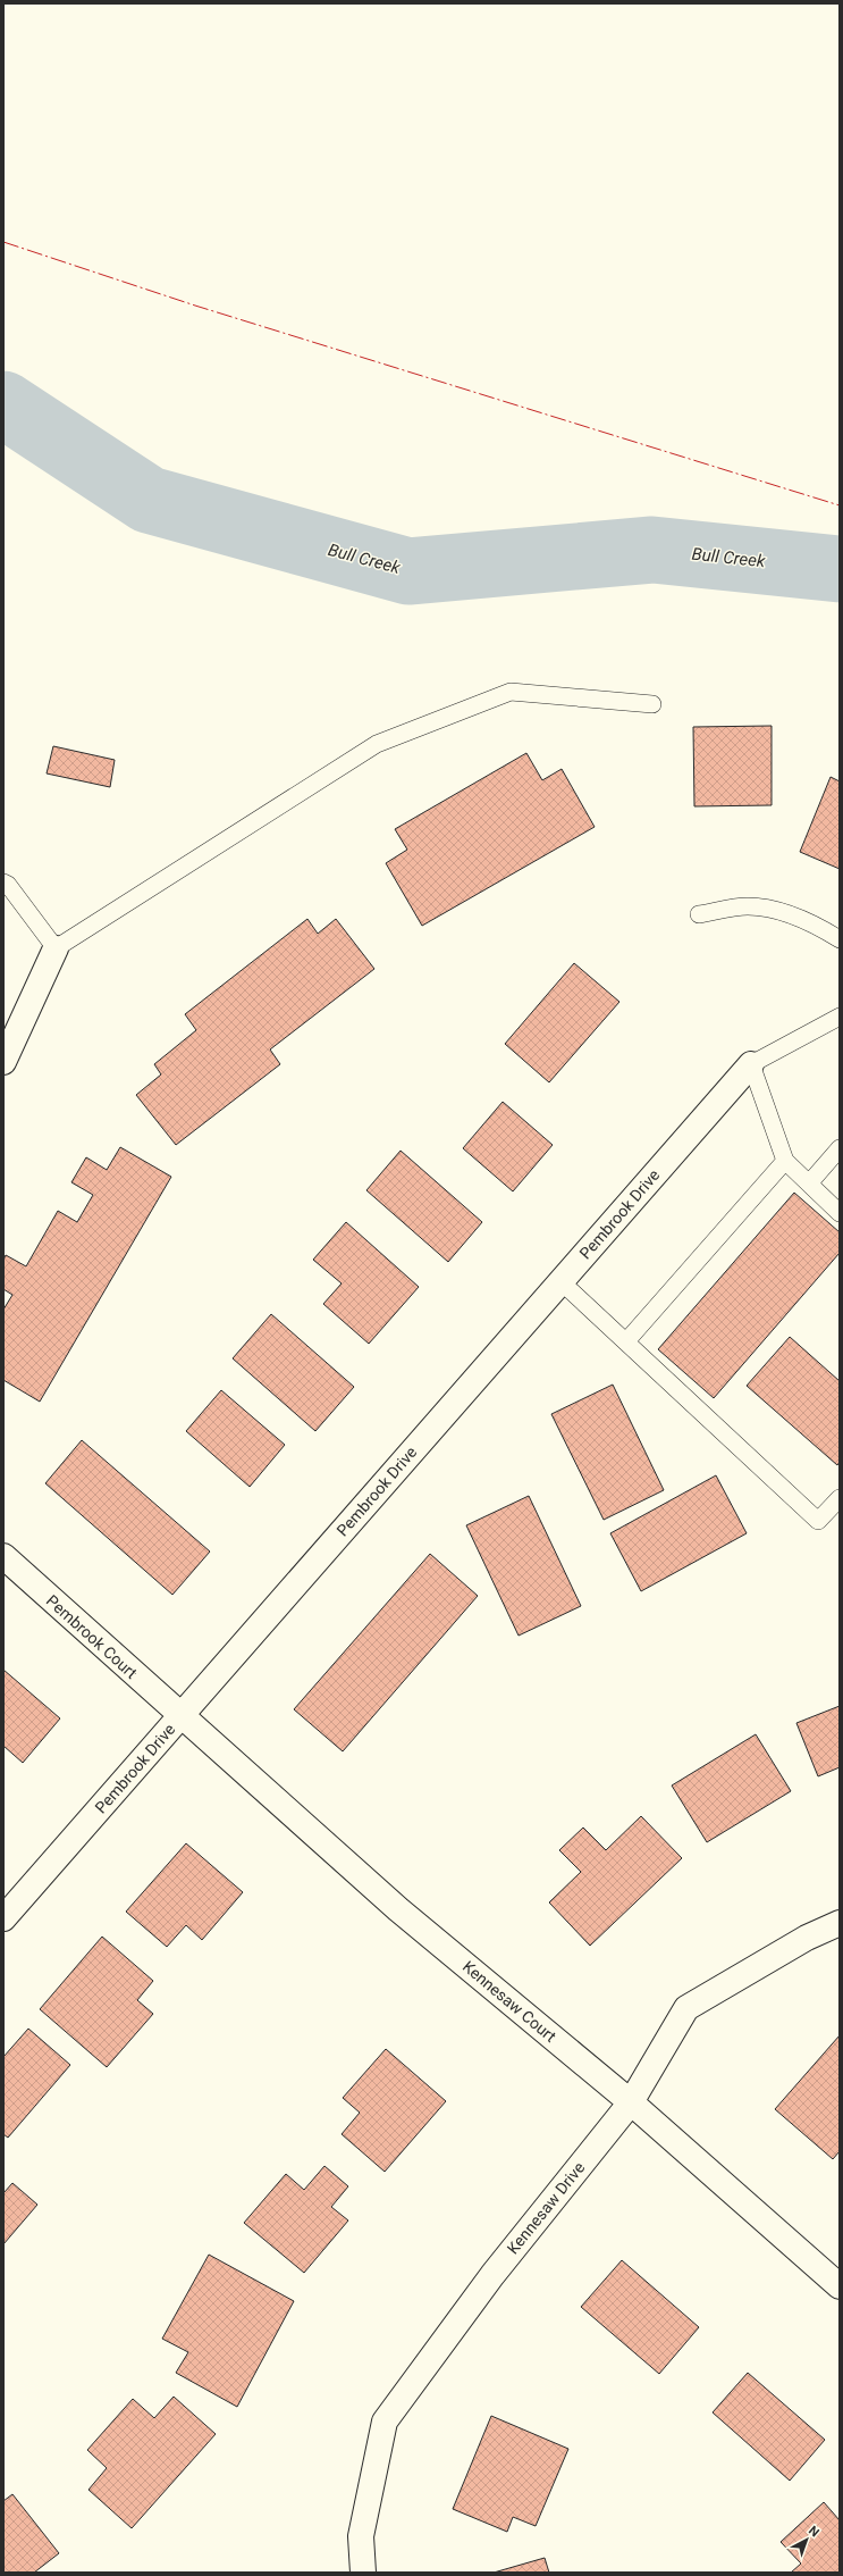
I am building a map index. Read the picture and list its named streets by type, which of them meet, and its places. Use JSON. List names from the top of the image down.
{
  "streets": {
    "street": [
      "Pembrook Drive",
      "Pembrook Court",
      "Kennesaw Court",
      "Kennesaw Drive"
    ]
  },
  "crossings": [
    ["Pembrook Drive", "Pembrook Court"],
    ["Pembrook Drive", "Kennesaw Court"],
    ["Pembrook Court", "Kennesaw Court"],
    ["Kennesaw Court", "Kennesaw Drive"]
  ],
  "water": ["Bull Creek"],
  "north": "top right"
}
